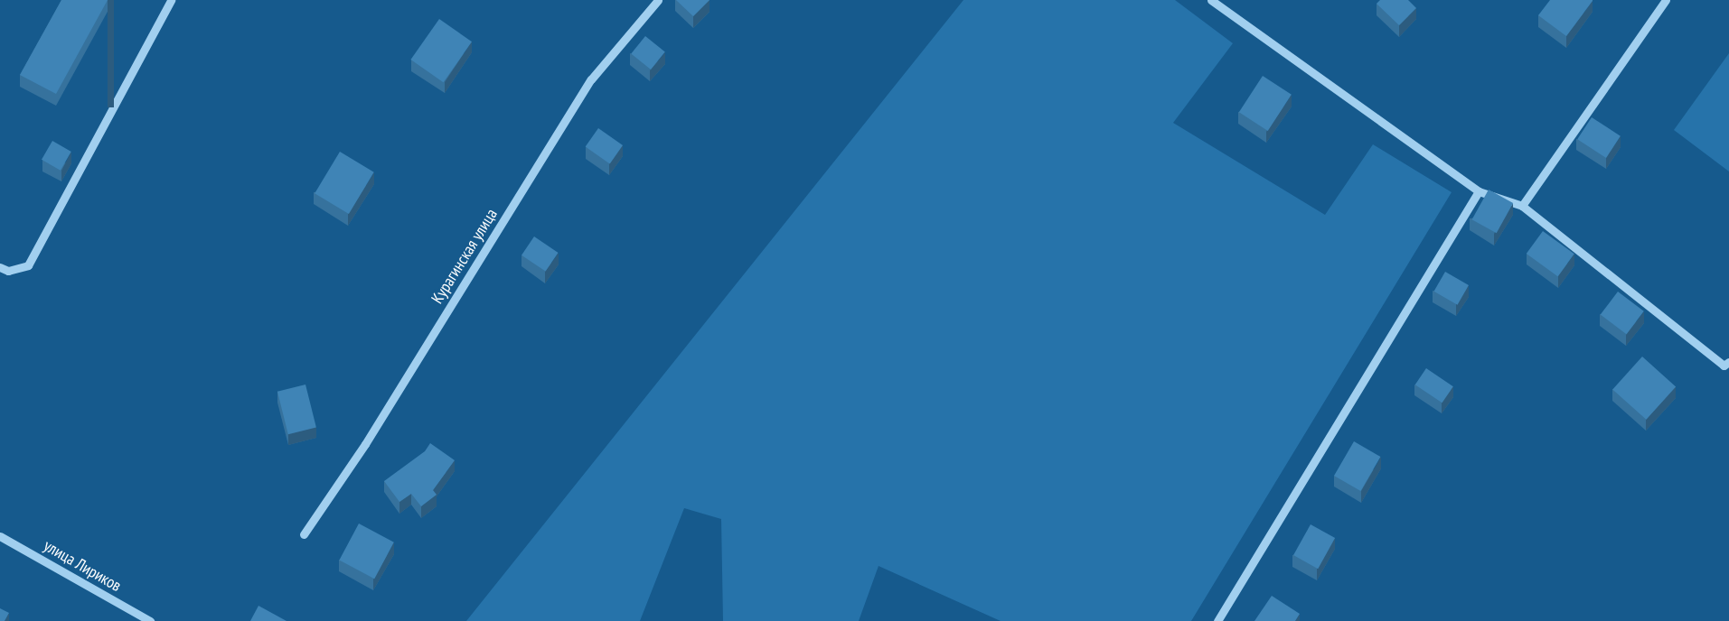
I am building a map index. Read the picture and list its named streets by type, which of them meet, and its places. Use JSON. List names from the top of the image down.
{
  "streets": {
    "street": ["Курагинская улица", "улица Лириков"]
  }
}
